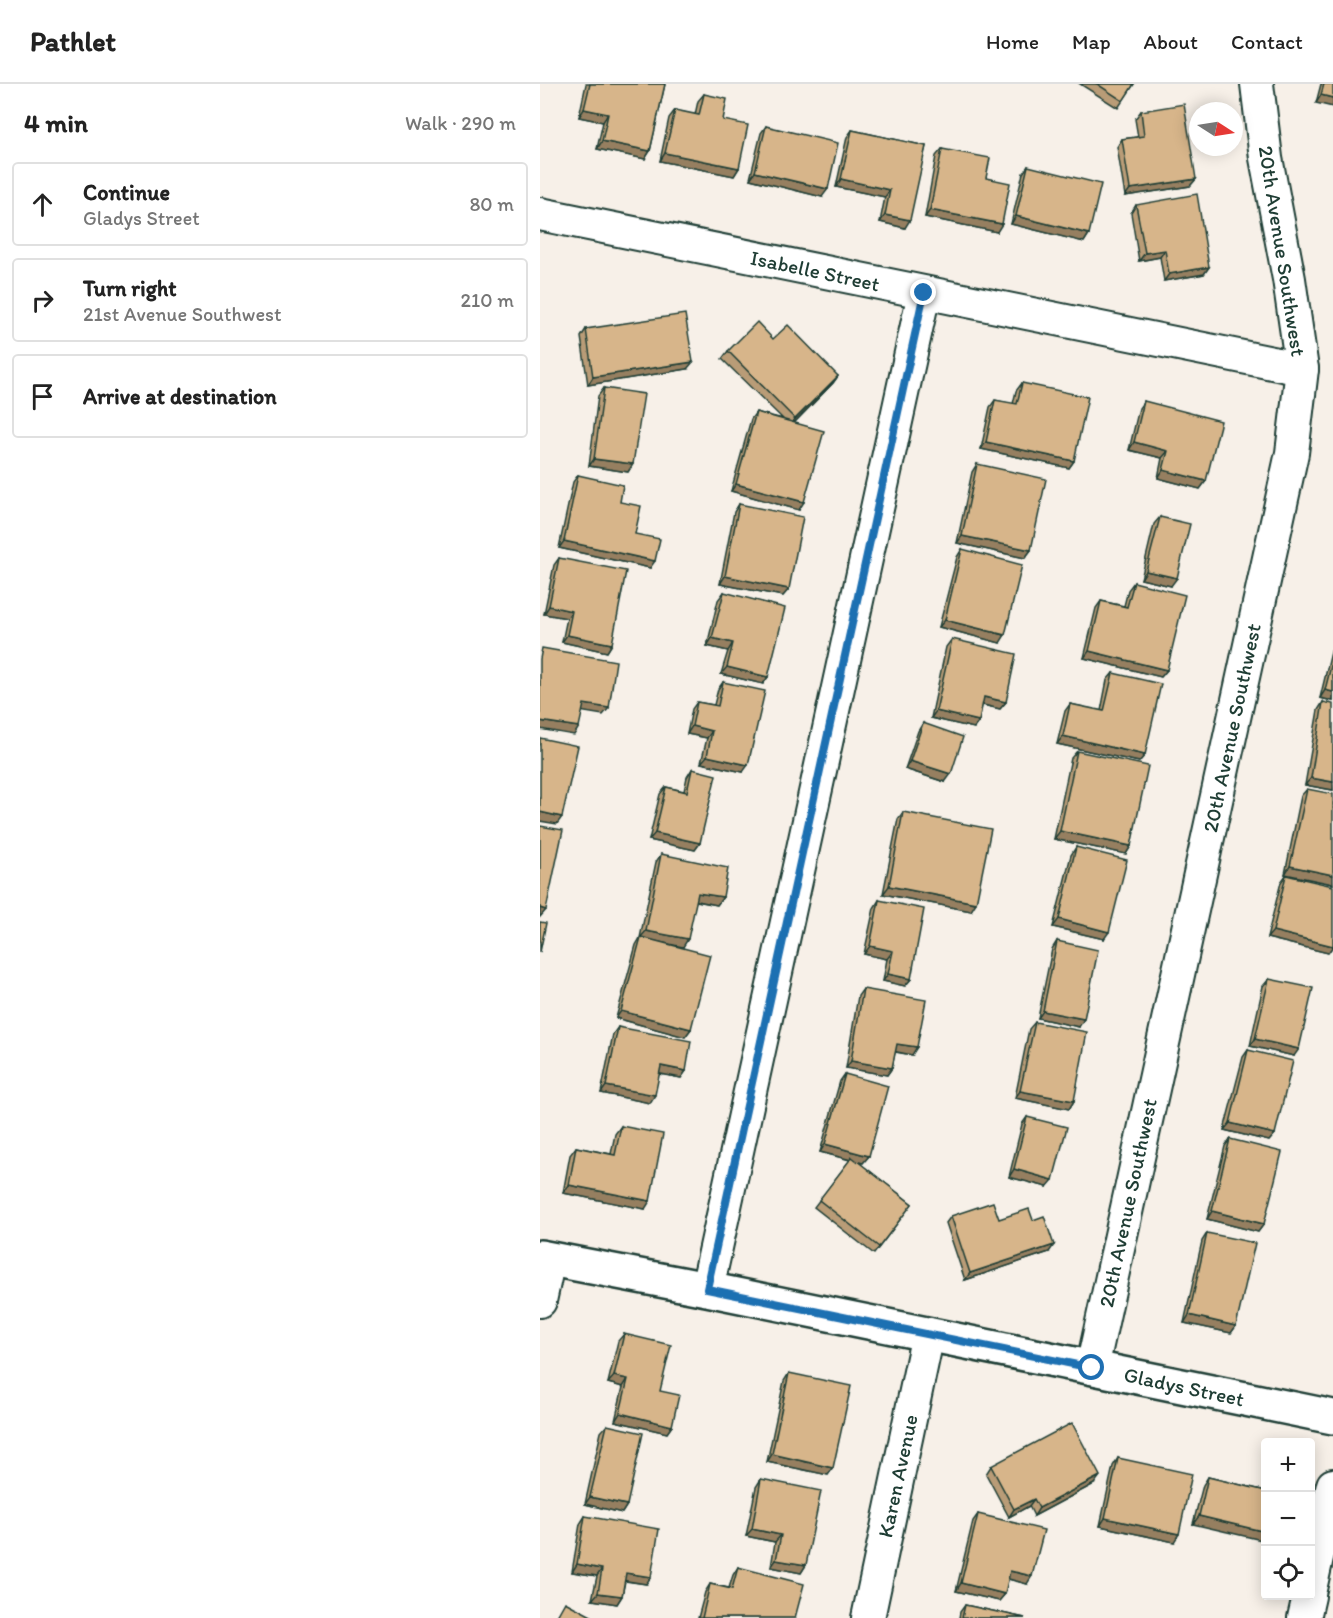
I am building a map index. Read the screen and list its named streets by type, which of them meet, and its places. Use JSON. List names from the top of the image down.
{
  "streets": {
    "street": [
      "20th Avenue Southwest",
      "Isabelle Street",
      "Gladys Street",
      "Karen Avenue"
    ]
  },
  "crossings": [
    ["20th Avenue Southwest", "Isabelle Street"],
    ["20th Avenue Southwest", "Gladys Street"],
    ["Gladys Street", "Karen Avenue"]
  ],
  "north": "right",
  "page": {
    "header": "Pathlet",
    "nav": [
      "Home",
      "Map",
      "About",
      "Contact"
    ],
    "heading": ["4 min", "Walk · 290 m"],
    "list": [
      ["Continue", "Gladys Street", "80 m"],
      ["Turn right", "21st Avenue Southwest", "210 m"],
      "Arrive at destination"
    ],
    "map_buttons": ["+", "−"]
  }
}
